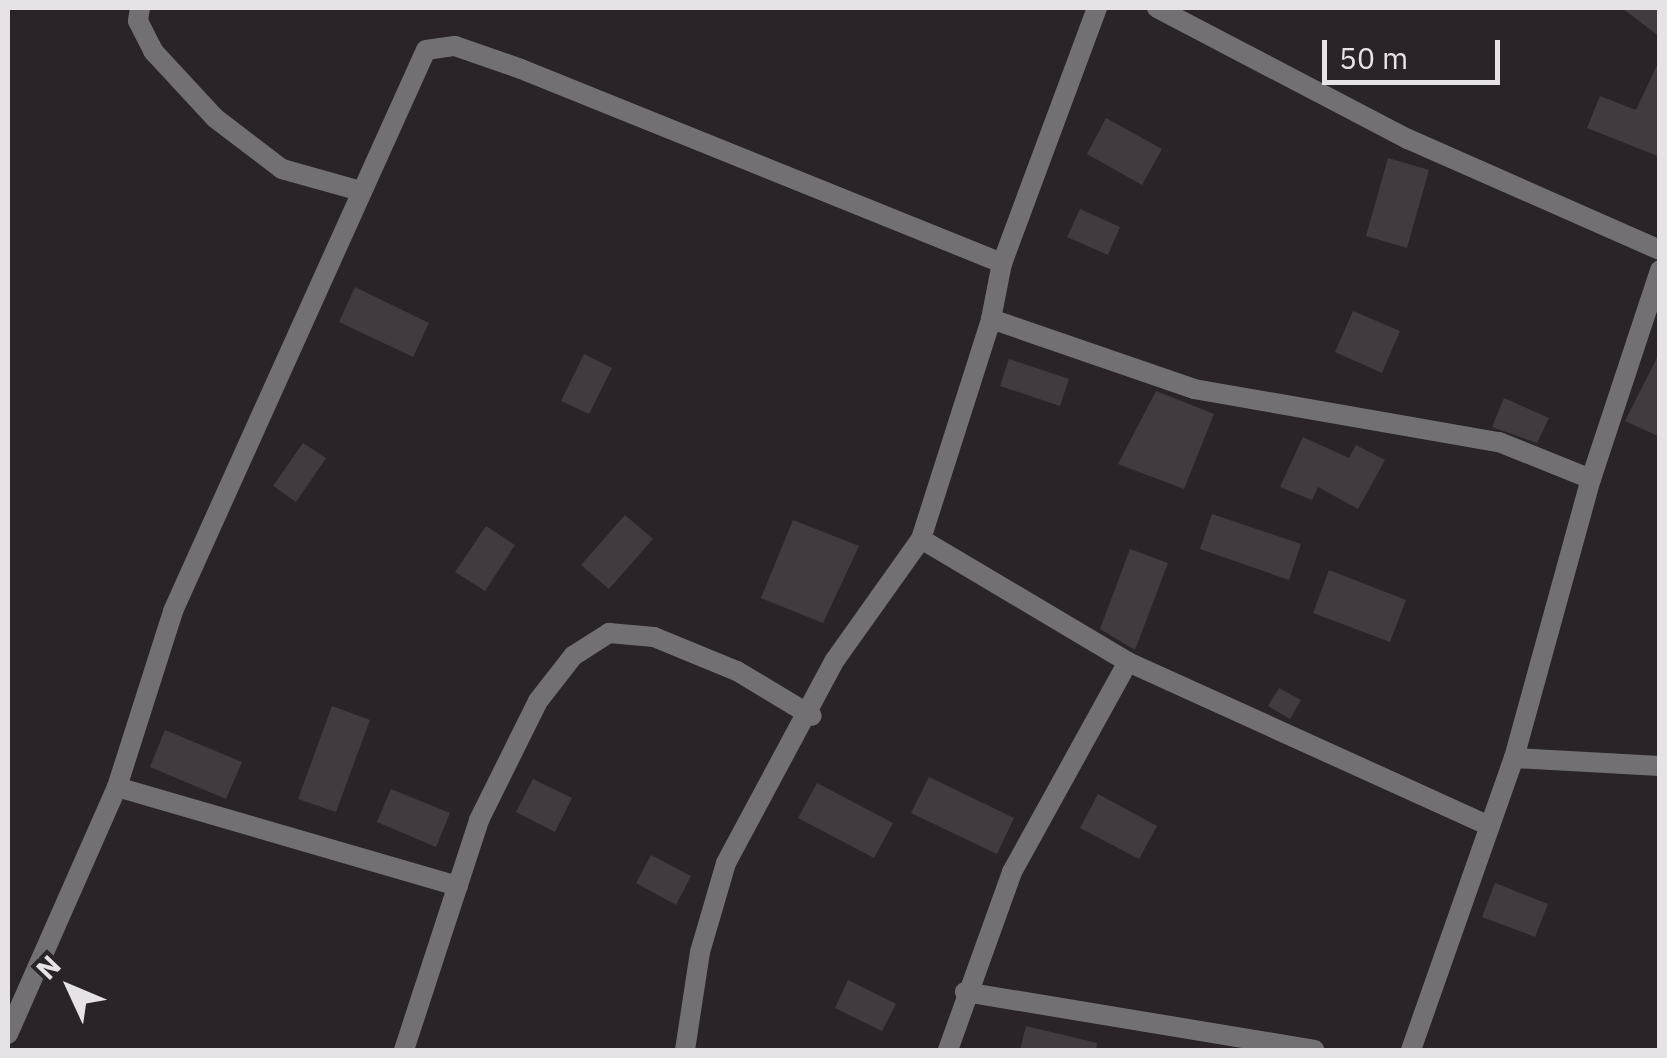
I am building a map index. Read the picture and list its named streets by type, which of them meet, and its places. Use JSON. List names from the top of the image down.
{
  "scale_bar": "50 m",
  "north": "top left"
}
